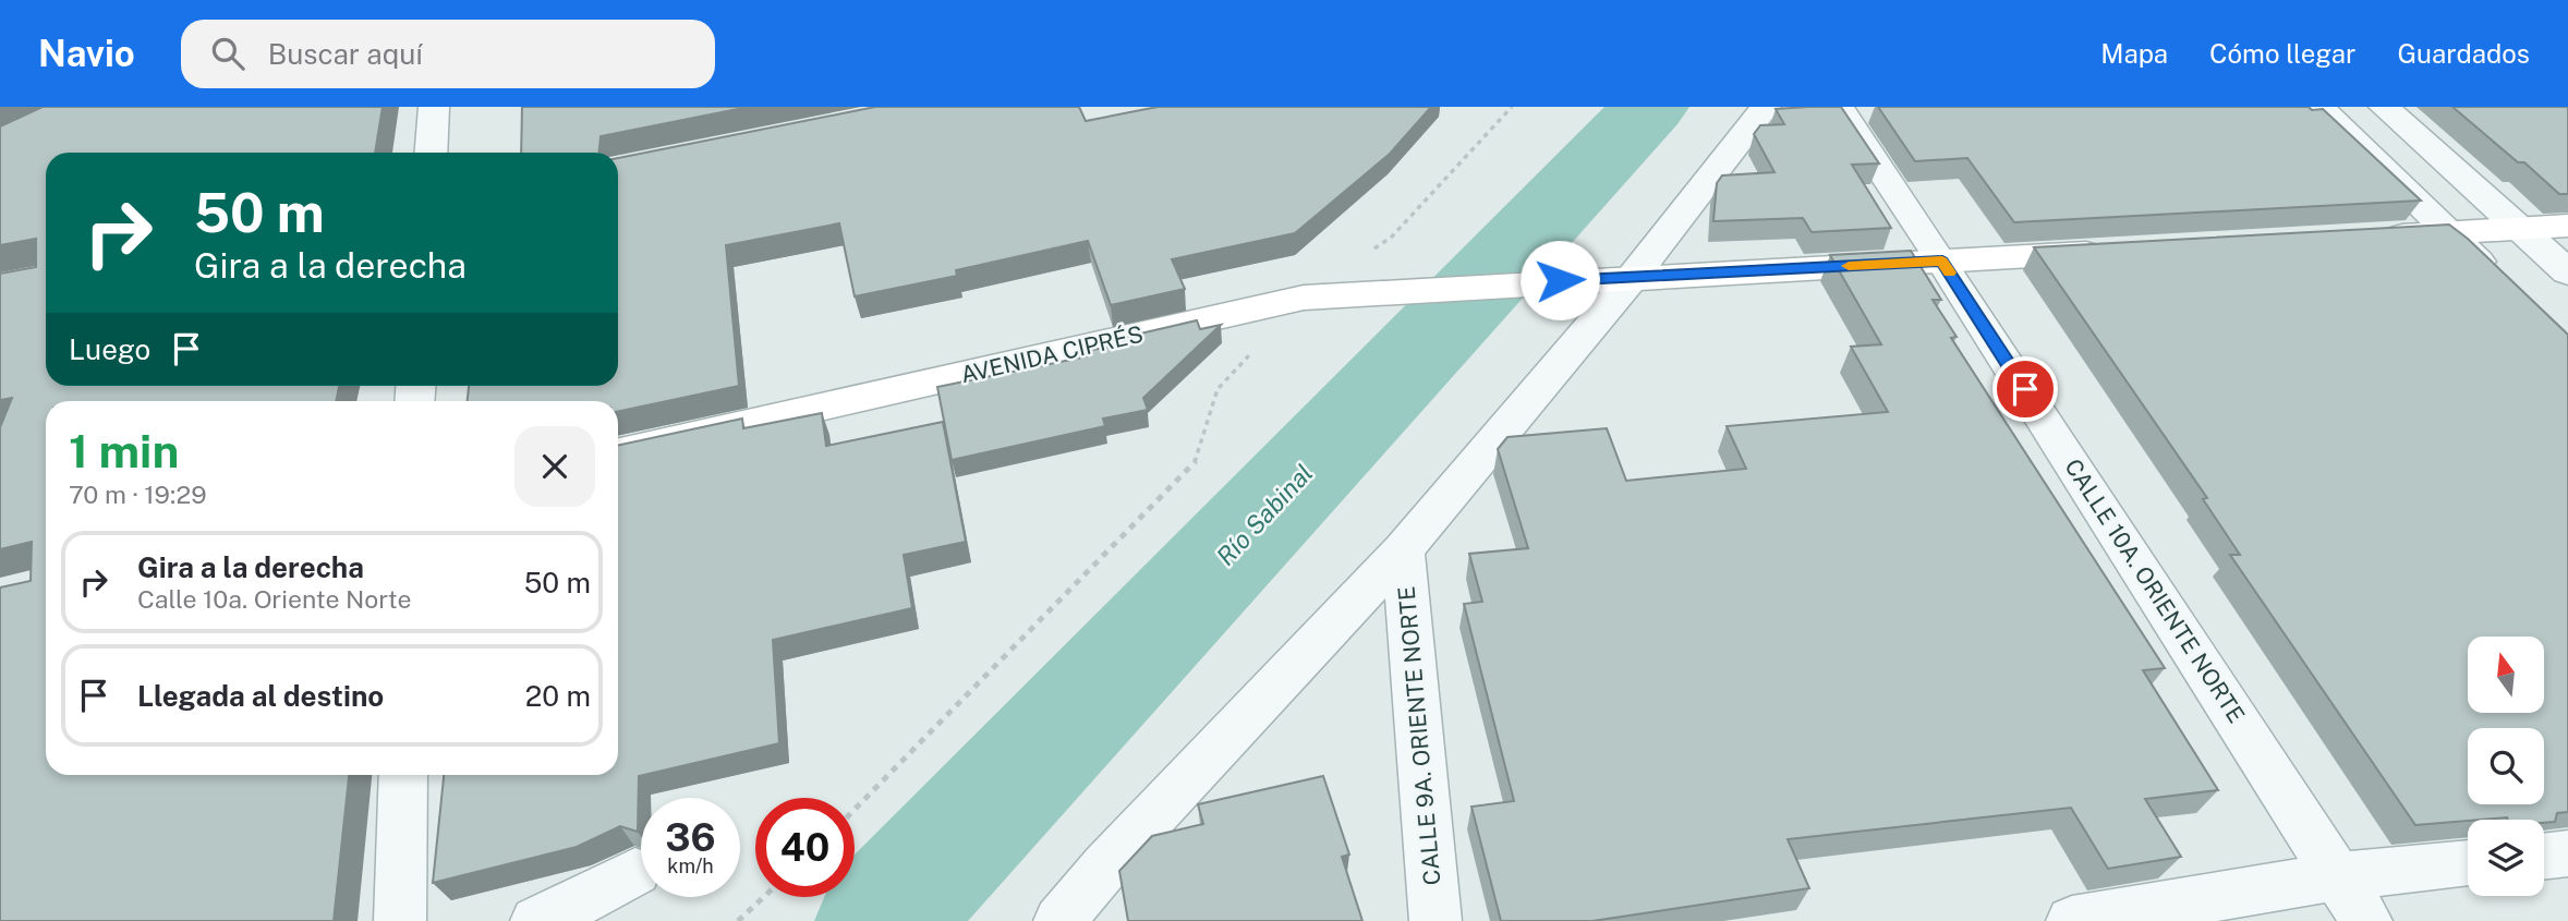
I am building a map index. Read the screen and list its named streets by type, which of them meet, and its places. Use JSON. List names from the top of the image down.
{
  "streets": {
    "street": ["AVENIDA CIPRÉS", "CALLE 10A. ORIENTE NORTE", "CALLE 9A. ORIENTE NORTE"]
  },
  "crossings": [
    ["AVENIDA CIPRÉS", "CALLE 10A. ORIENTE NORTE"]
  ],
  "water": ["Río Sabinal"],
  "north": "top",
  "page": {
    "header": "Navio",
    "search": "Buscar aquí",
    "nav": ["Mapa", "Cómo llegar", "Guardados"],
    "turn": ["50 m", "Gira a la derecha"],
    "then": "Luego",
    "heading": ["1 min", "70 m · 19:29"],
    "list": [
      {
        "name": "Gira a la derecha",
        "note": "Calle 10a. Oriente Norte",
        "value": "50 m"
      },
      {
        "name": "Llegada al destino",
        "value": "20 m"
      }
    ],
    "speed": "36 km/h",
    "limit": "40"
  }
}
